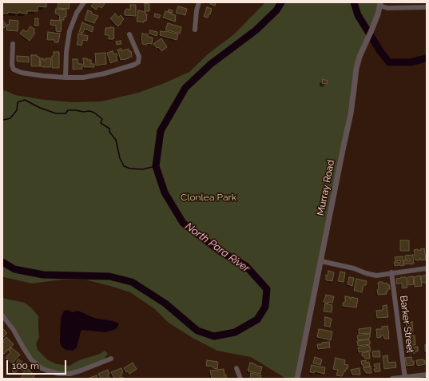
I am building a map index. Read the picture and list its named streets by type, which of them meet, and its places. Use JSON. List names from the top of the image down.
{
  "streets": {
    "street": ["Murray Road", "Barker Street"]
  },
  "water": ["North Para River"],
  "parks": ["Clonlea Park"],
  "scale_bar": "100 m"
}
